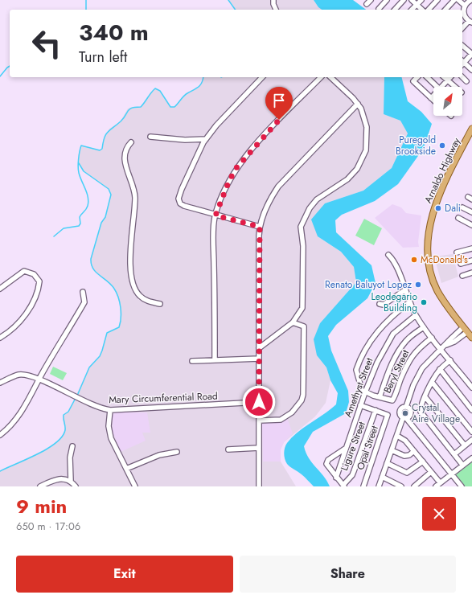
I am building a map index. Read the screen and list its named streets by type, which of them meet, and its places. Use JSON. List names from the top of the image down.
{
  "streets": {
    "main road": ["Arnaldo Highway"],
    "street": [
      "Beryl Street",
      "Amethyst Street",
      "Mary Circumferential Road",
      "Ligure Street",
      "Opal Street"
    ]
  },
  "crossings": [
    ["Ligure Street", "Opal Street"]
  ],
  "places": [
    "Puregold Brookside",
    "Dali",
    "McDonald's",
    "Renato Baluyot Lopez",
    "Leodegario Building",
    "Crystal Aire Village"
  ],
  "north": "top right",
  "page": {
    "turn": ["340 m", "Turn left"],
    "heading": ["9 min", "650 m · 17:06"],
    "buttons": ["Exit", "Share"]
  }
}
